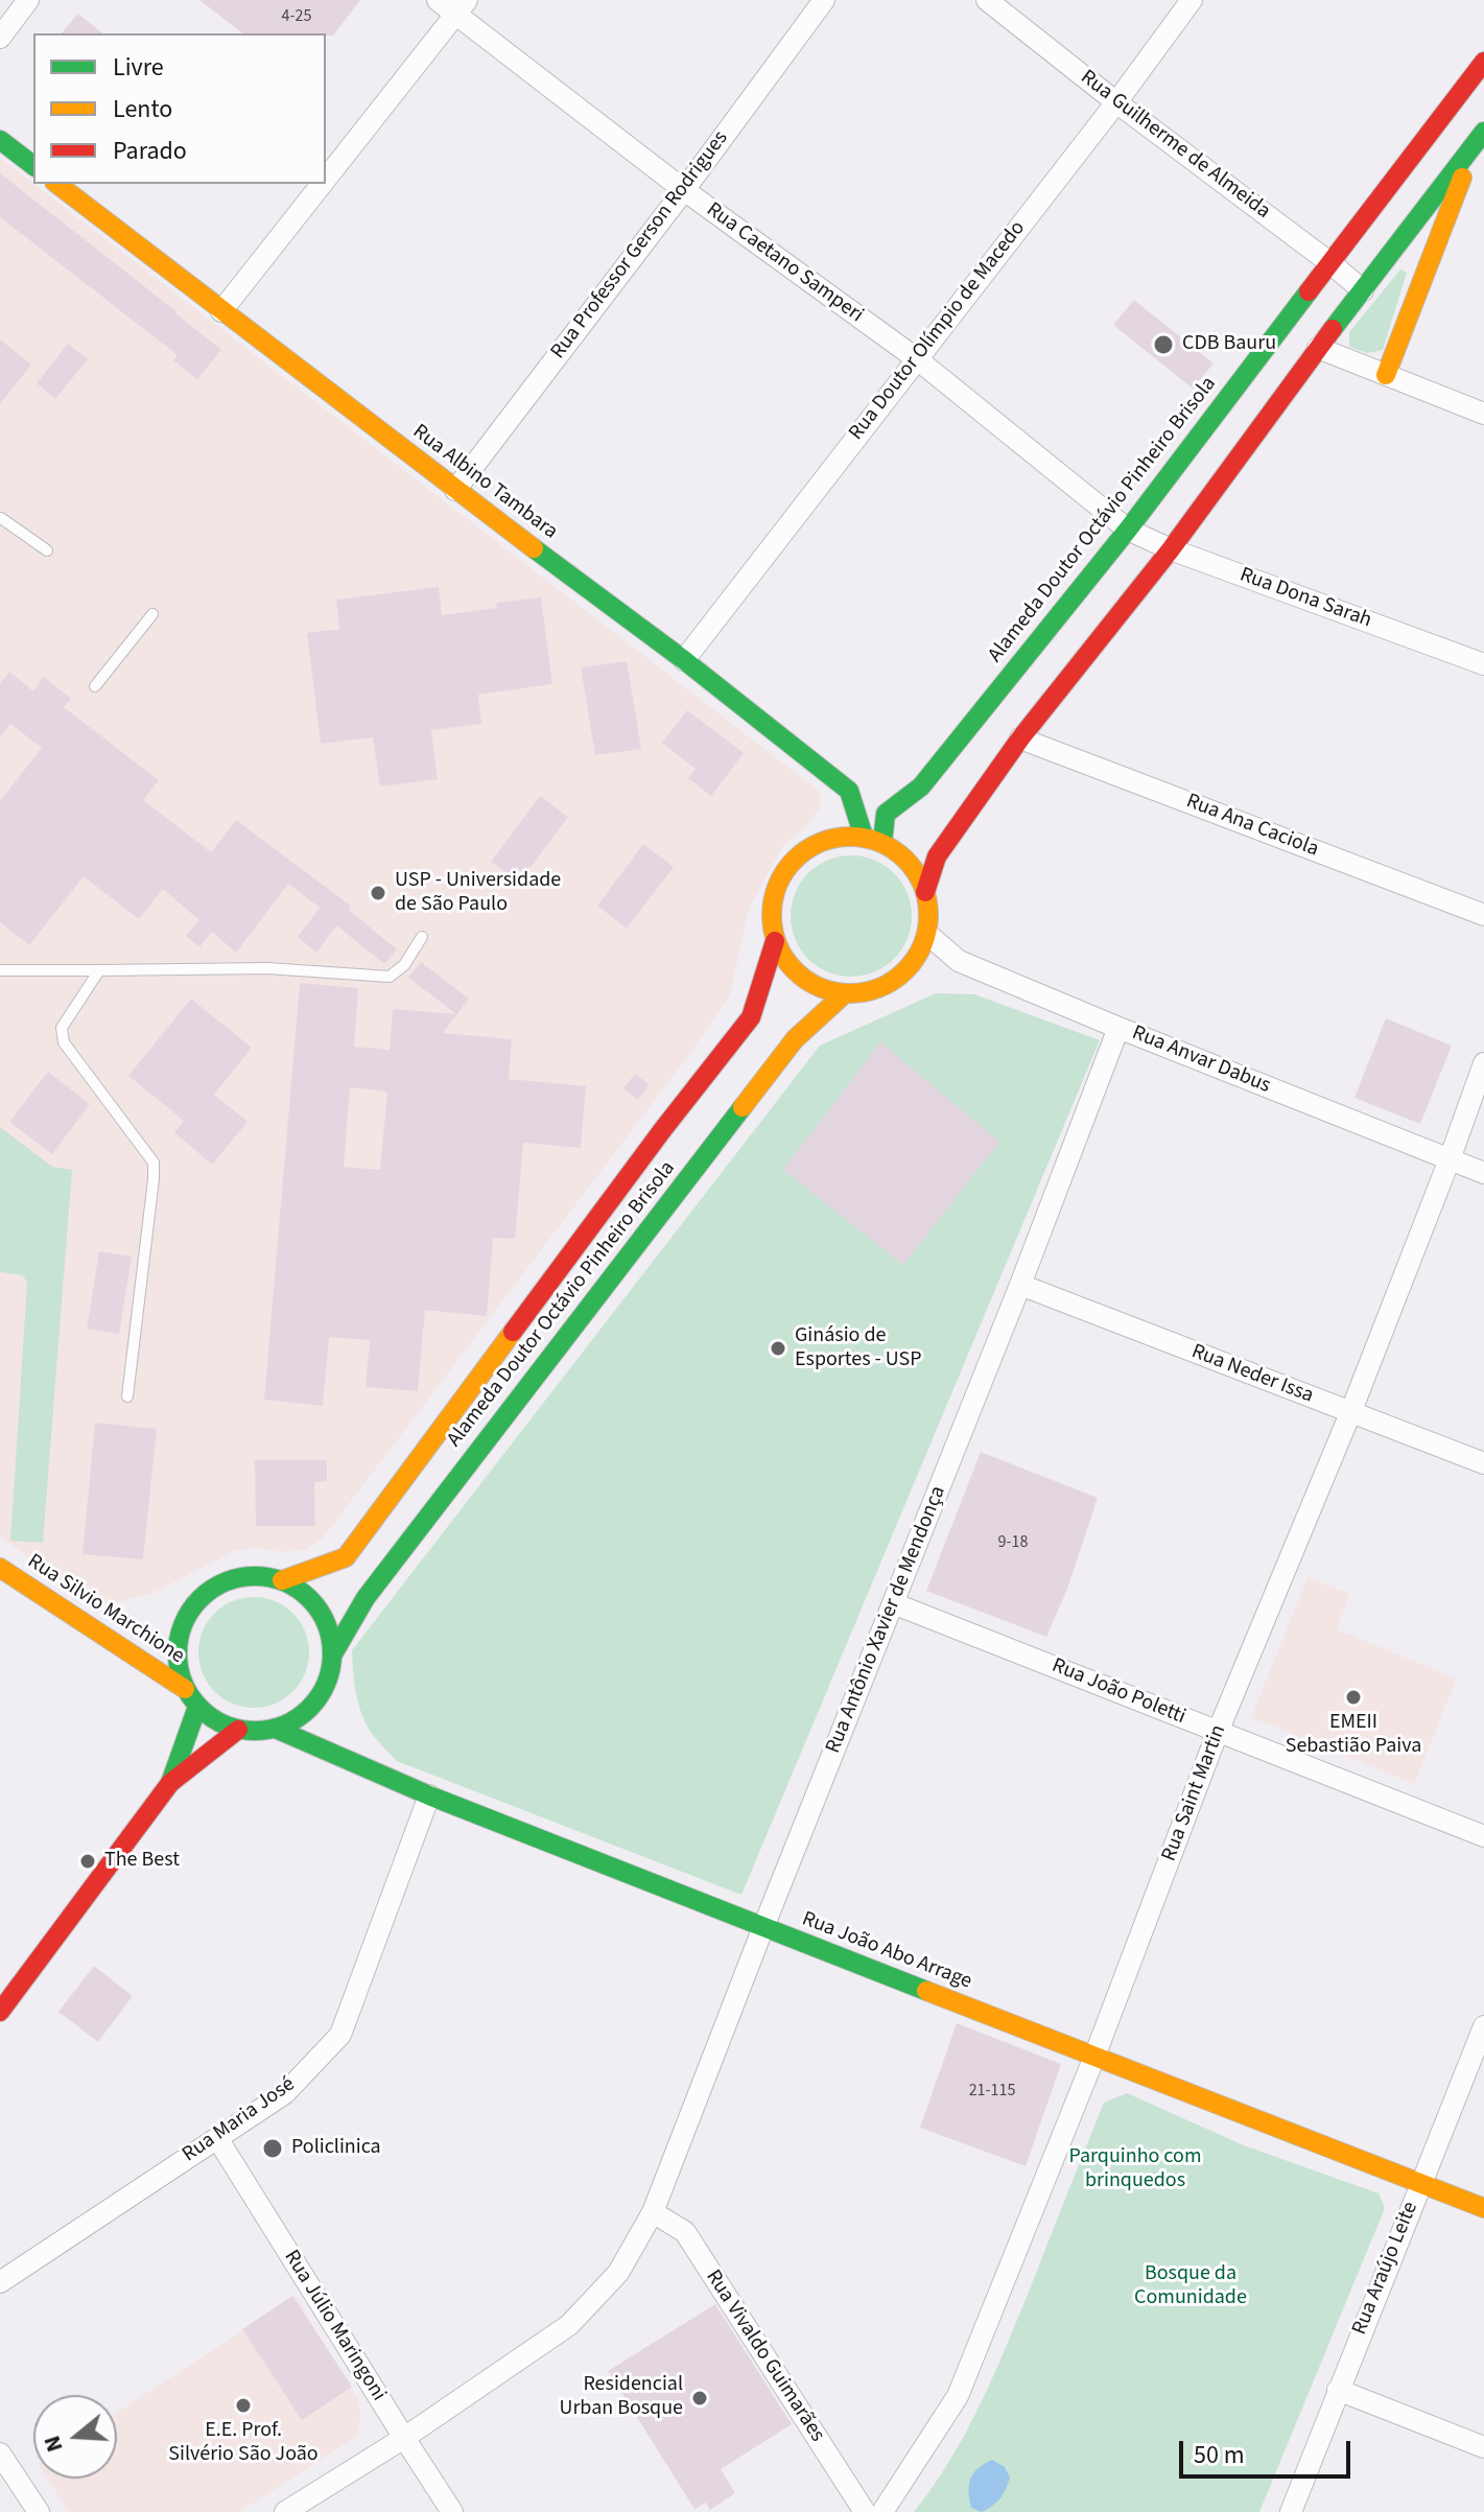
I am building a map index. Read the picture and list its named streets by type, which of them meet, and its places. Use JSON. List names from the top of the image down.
{
  "streets": {
    "street": [
      "Rua Guilherme de Almeida",
      "Rua Professor Gerson Rodrigues",
      "Rua Caetano Samperi",
      "Rua Doutor Olímpio de Macedo",
      "Rua Albino Tambara",
      "Alameda Doutor Octávio Pinheiro Brisola",
      "Rua Dona Sarah",
      "Rua Ana Caciola",
      "Rua Anvar Dabus",
      "Rua Neder Issa",
      "Rua Silvio Marchione",
      "Rua Antônio Xavier de Mendonça",
      "Rua João Poletti",
      "Rua Saint Martin",
      "Rua João Abo Arrage",
      "Rua Maria José",
      "Rua Araújo Leite",
      "Rua Júlio Maringoni",
      "Rua Vivaldo Guimarães"
    ]
  },
  "crossings": [
    ["Rua Guilherme de Almeida", "Rua Doutor Olímpio de Macedo"],
    ["Rua Guilherme de Almeida", "Alameda Doutor Octávio Pinheiro Brisola"],
    ["Rua Professor Gerson Rodrigues", "Rua Caetano Samperi"],
    ["Rua Professor Gerson Rodrigues", "Rua Albino Tambara"],
    ["Rua Caetano Samperi", "Rua Doutor Olímpio de Macedo"],
    ["Rua Caetano Samperi", "Alameda Doutor Octávio Pinheiro Brisola"],
    ["Rua Caetano Samperi", "Rua Dona Sarah"],
    ["Rua Doutor Olímpio de Macedo", "Rua Albino Tambara"],
    ["Rua Albino Tambara", "Alameda Doutor Octávio Pinheiro Brisola"],
    ["Rua Albino Tambara", "Rua Anvar Dabus"],
    ["Alameda Doutor Octávio Pinheiro Brisola", "Rua Dona Sarah"],
    ["Alameda Doutor Octávio Pinheiro Brisola", "Rua Ana Caciola"],
    ["Alameda Doutor Octávio Pinheiro Brisola", "Rua Anvar Dabus"],
    ["Alameda Doutor Octávio Pinheiro Brisola", "Rua Silvio Marchione"],
    ["Alameda Doutor Octávio Pinheiro Brisola", "Rua João Abo Arrage"],
    ["Rua Anvar Dabus", "Rua Antônio Xavier de Mendonça"],
    ["Rua Anvar Dabus", "Rua Saint Martin"],
    ["Rua Neder Issa", "Rua Antônio Xavier de Mendonça"],
    ["Rua Neder Issa", "Rua Saint Martin"],
    ["Rua Silvio Marchione", "Rua João Abo Arrage"],
    ["Rua Antônio Xavier de Mendonça", "Rua João Poletti"],
    ["Rua Antônio Xavier de Mendonça", "Rua João Abo Arrage"],
    ["Rua Antônio Xavier de Mendonça", "Rua Júlio Maringoni"],
    ["Rua Antônio Xavier de Mendonça", "Rua Vivaldo Guimarães"],
    ["Rua João Poletti", "Rua Saint Martin"],
    ["Rua Saint Martin", "Rua João Abo Arrage"],
    ["Rua João Abo Arrage", "Rua Maria José"],
    ["Rua João Abo Arrage", "Rua Araújo Leite"],
    ["Rua Maria José", "Rua Júlio Maringoni"]
  ],
  "parks": ["Parquinho com brinquedos", "Bosque da Comunidade"],
  "places": [
    "CDB Bauru",
    "USP - Universidade de São Paulo",
    "Ginásio de Esportes - USP",
    "EMEII Sebastião Paiva",
    "The Best",
    "Policlinica",
    "Residencial Urban Bosque",
    "E.E. Prof. Silvério São João"
  ],
  "house_numbers": ["4-25", "9-18", "21-115"],
  "legend": ["Livre", "Lento", "Parado"],
  "scale_bar": "50 m",
  "north": "left"
}
